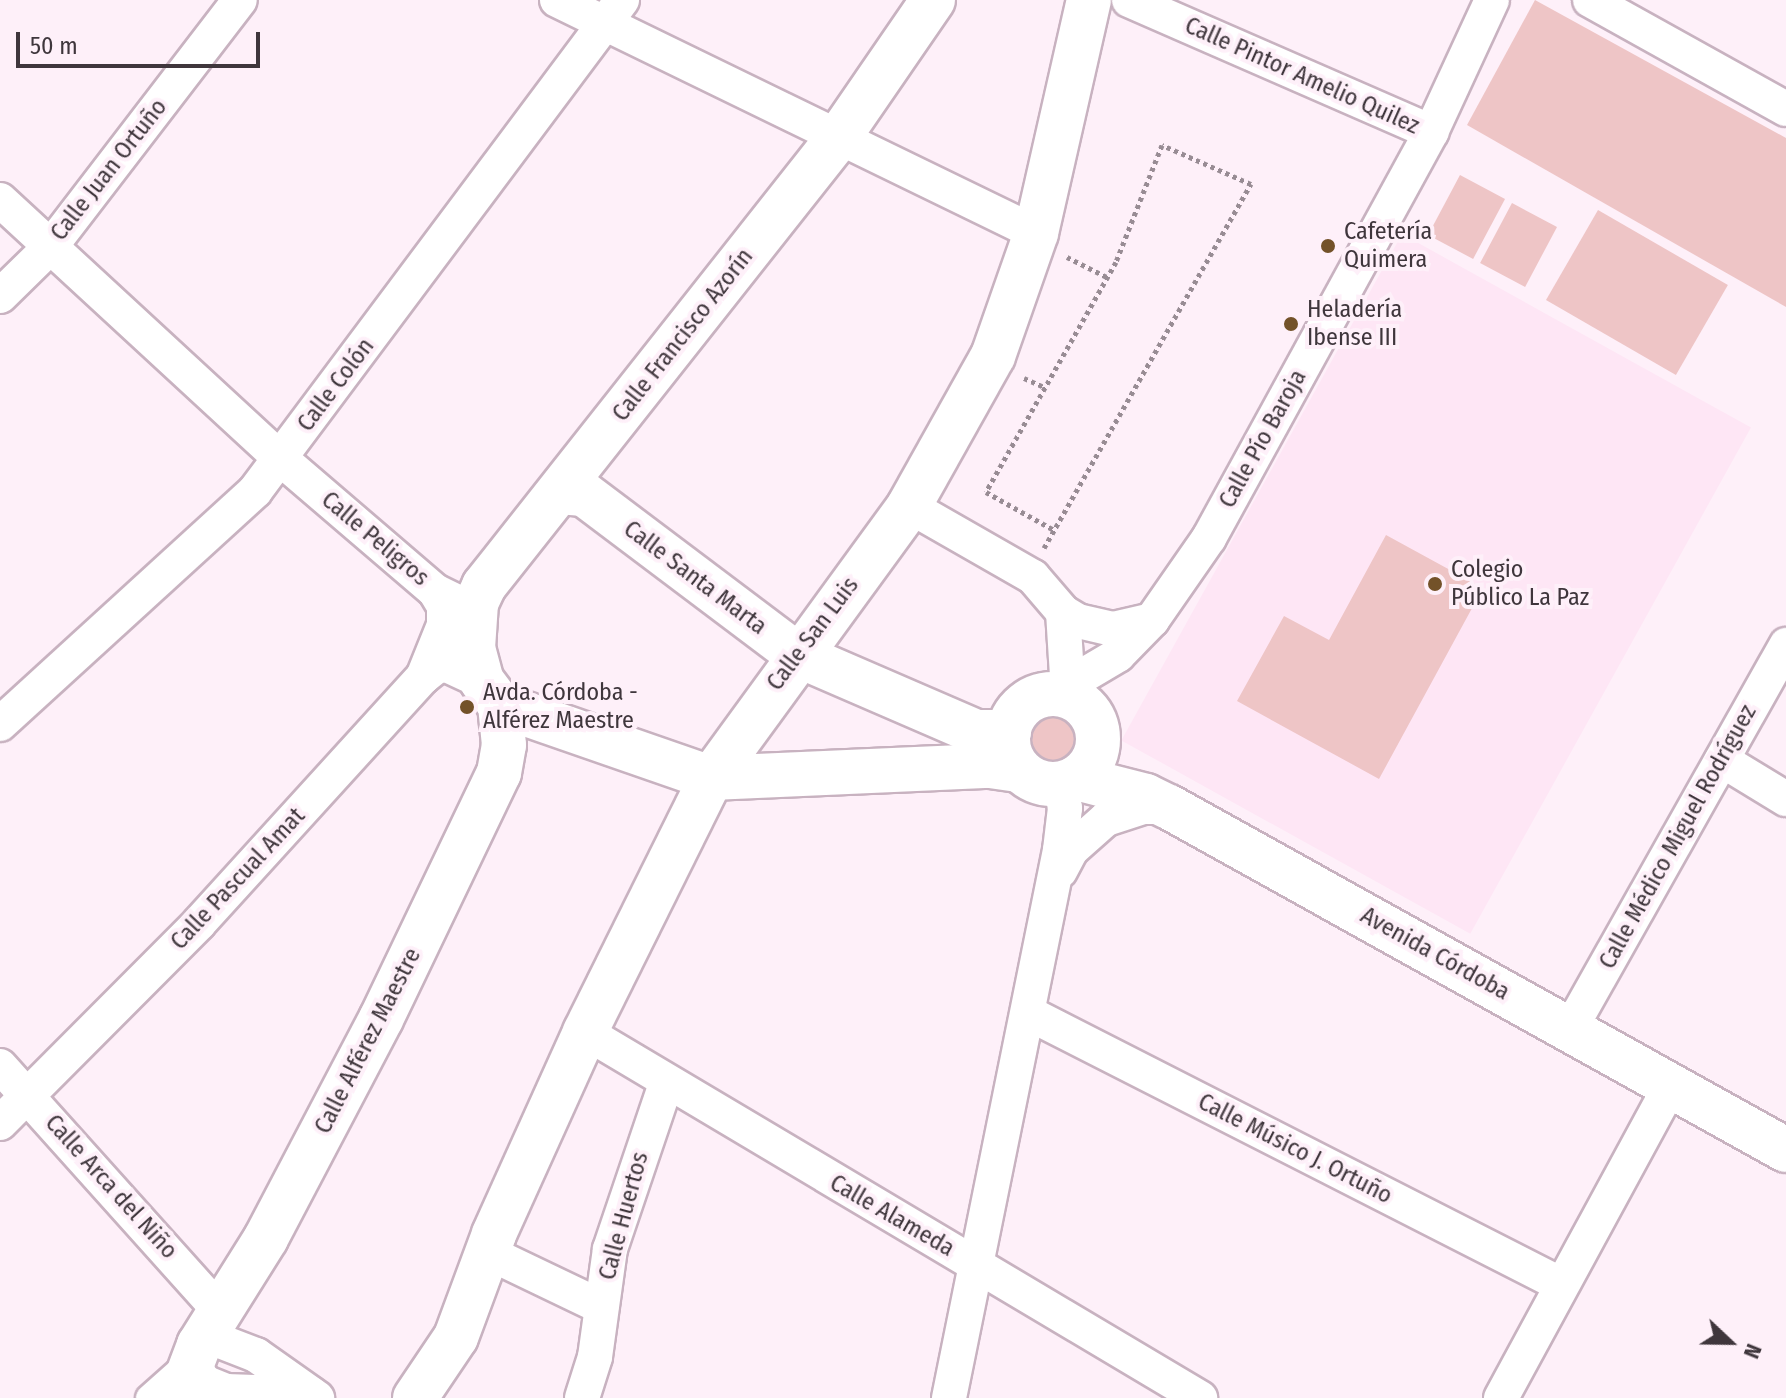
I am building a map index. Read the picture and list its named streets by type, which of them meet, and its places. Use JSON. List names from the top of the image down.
{
  "streets": {
    "main road": [
      "Calle Francisco Azorín",
      "Calle Santa Marta",
      "Calle San Luis",
      "Avenida Córdoba",
      "Calle Alférez Maestre"
    ],
    "street": [
      "Calle Pintor Amelio Quilez",
      "Calle Juan Ortuño",
      "Calle Colón",
      "Calle Pío Baroja",
      "Calle Peligros",
      "Calle Médico Miguel Rodríguez",
      "Calle Pascual Amat",
      "Calle Músico J. Ortuño",
      "Calle Arca del Niño",
      "Calle Huertos",
      "Calle Alameda"
    ]
  },
  "crossings": [
    ["Calle Pintor Amelio Quilez", "Calle Pío Baroja"],
    ["Calle Juan Ortuño", "Calle Peligros"],
    ["Calle Francisco Azorín", "Calle Peligros"],
    ["Calle Francisco Azorín", "Calle Santa Marta"],
    ["Calle Colón", "Calle Peligros"],
    ["Calle Santa Marta", "Calle San Luis"],
    ["Calle Santa Marta", "Avenida Córdoba"],
    ["Calle San Luis", "Calle Alameda"],
    ["Calle Médico Miguel Rodríguez", "Avenida Córdoba"],
    ["Calle Pascual Amat", "Calle Arca del Niño"],
    ["Calle Alférez Maestre", "Calle Arca del Niño"],
    ["Calle Huertos", "Calle Alameda"]
  ],
  "places": [
    "Cafetería Quimera",
    "Heladería Ibense III",
    "Colegio Público La Paz",
    "Avda. Córdoba - Alférez Maestre"
  ],
  "scale_bar": "50 m",
  "north": "right"
}
